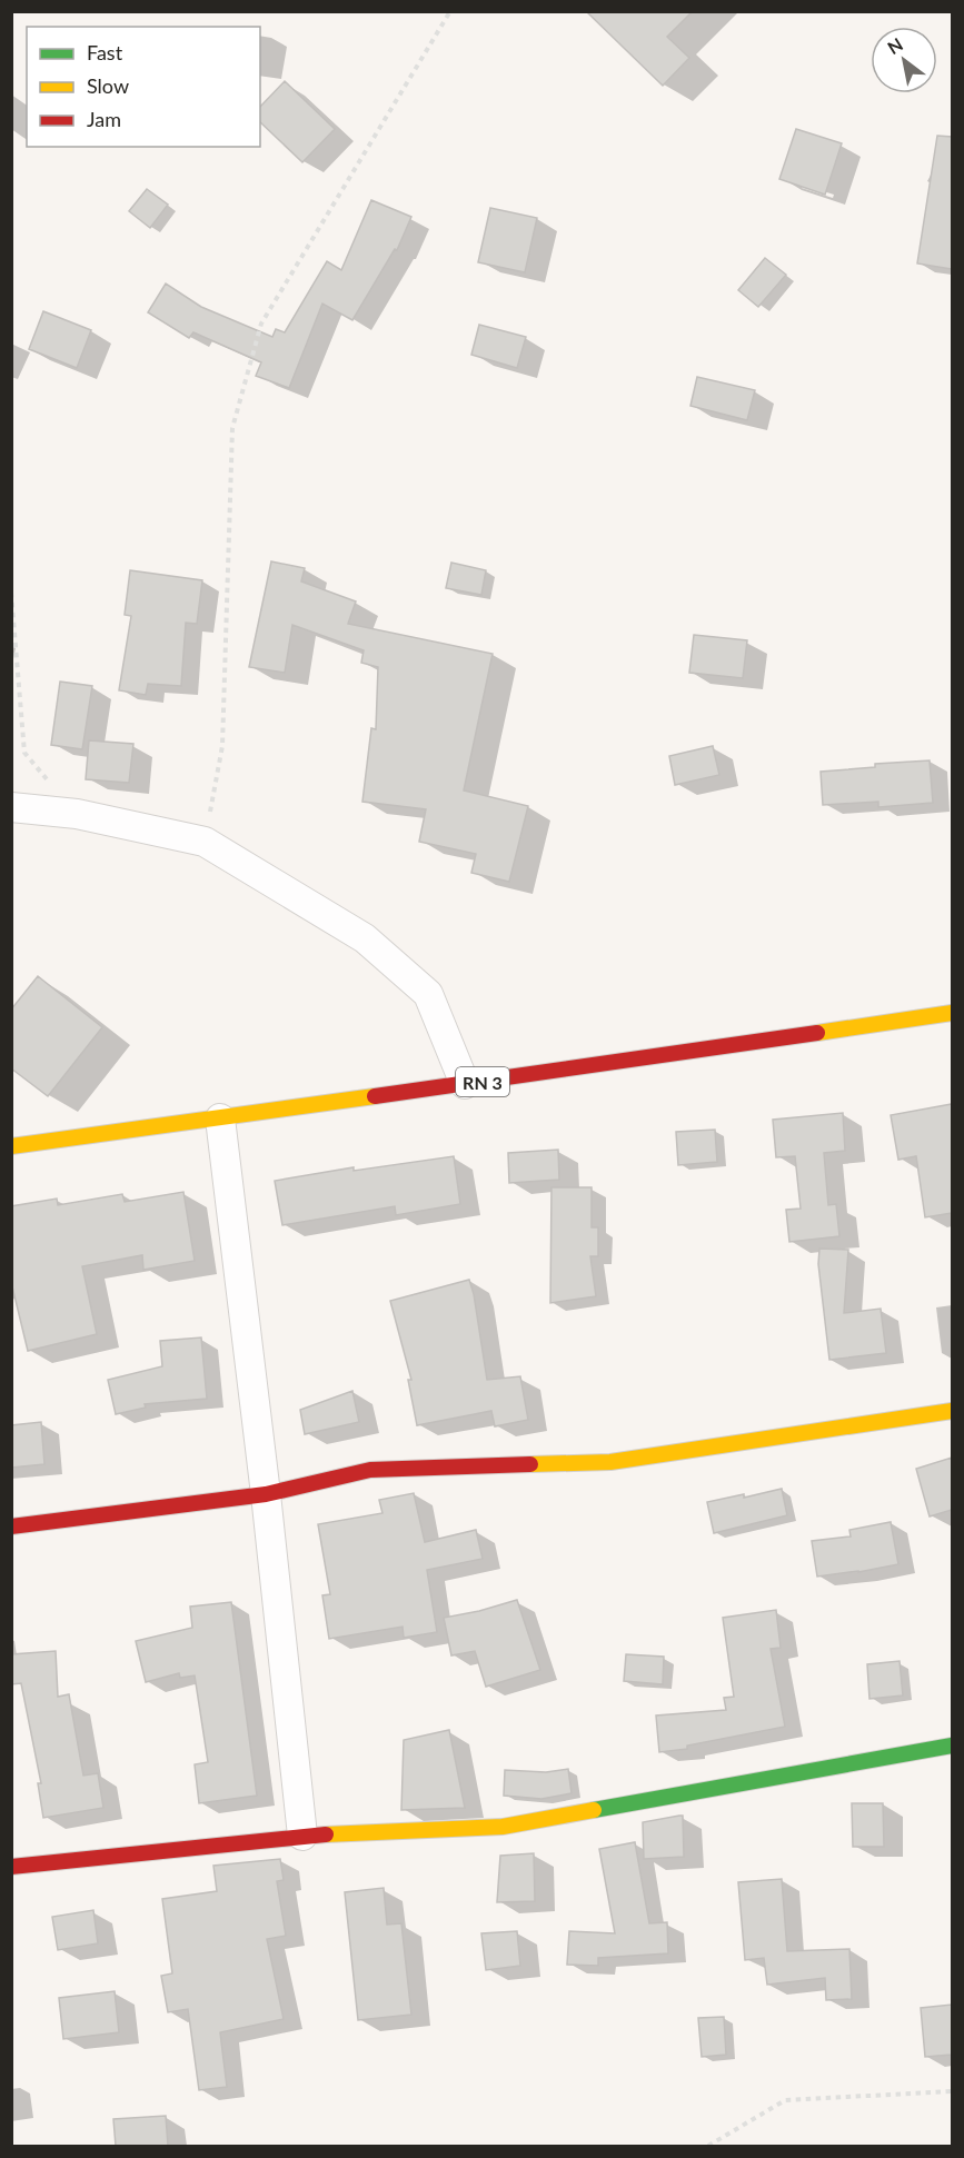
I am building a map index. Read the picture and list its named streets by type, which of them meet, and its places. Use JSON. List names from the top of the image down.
{
  "streets": {
    "street": ["RN 3"]
  },
  "legend": ["Fast", "Slow", "Jam"],
  "north": "top left"
}
